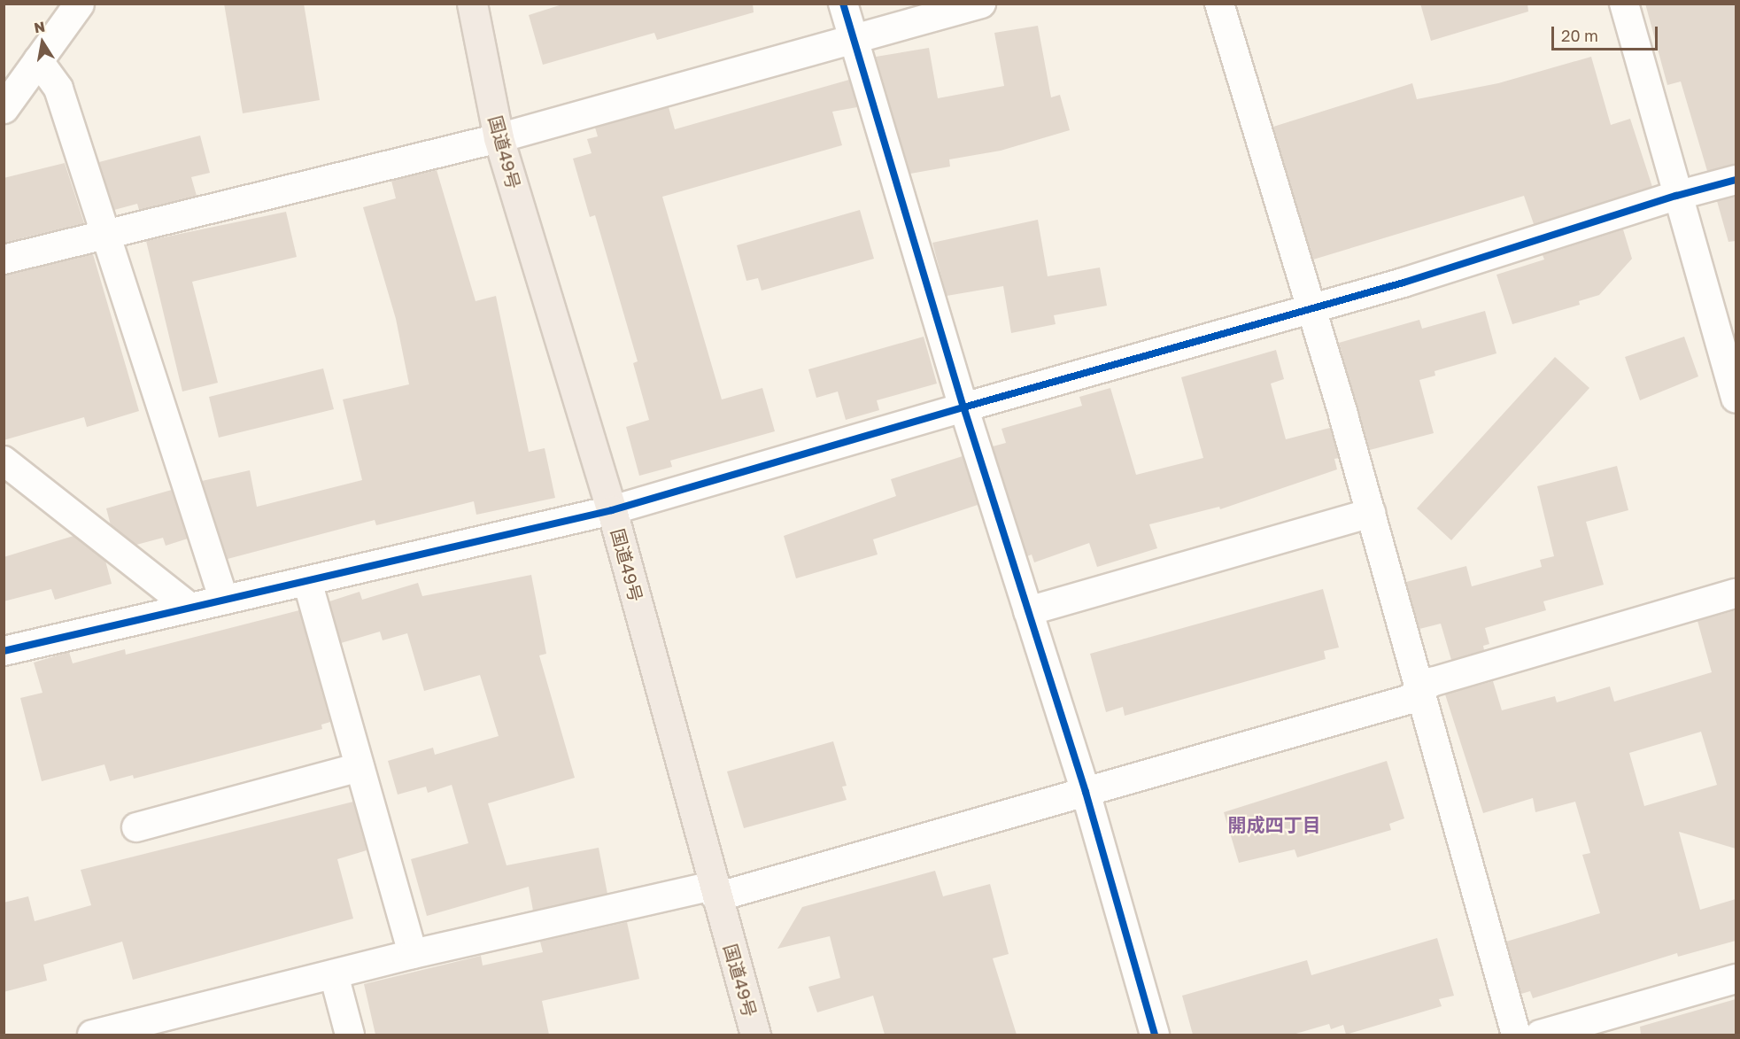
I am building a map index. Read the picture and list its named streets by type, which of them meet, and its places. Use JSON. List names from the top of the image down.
{
  "streets": {
    "highway": ["国道49号"]
  },
  "districts": ["開成四丁目"],
  "scale_bar": "20 m",
  "north": "top"
}
